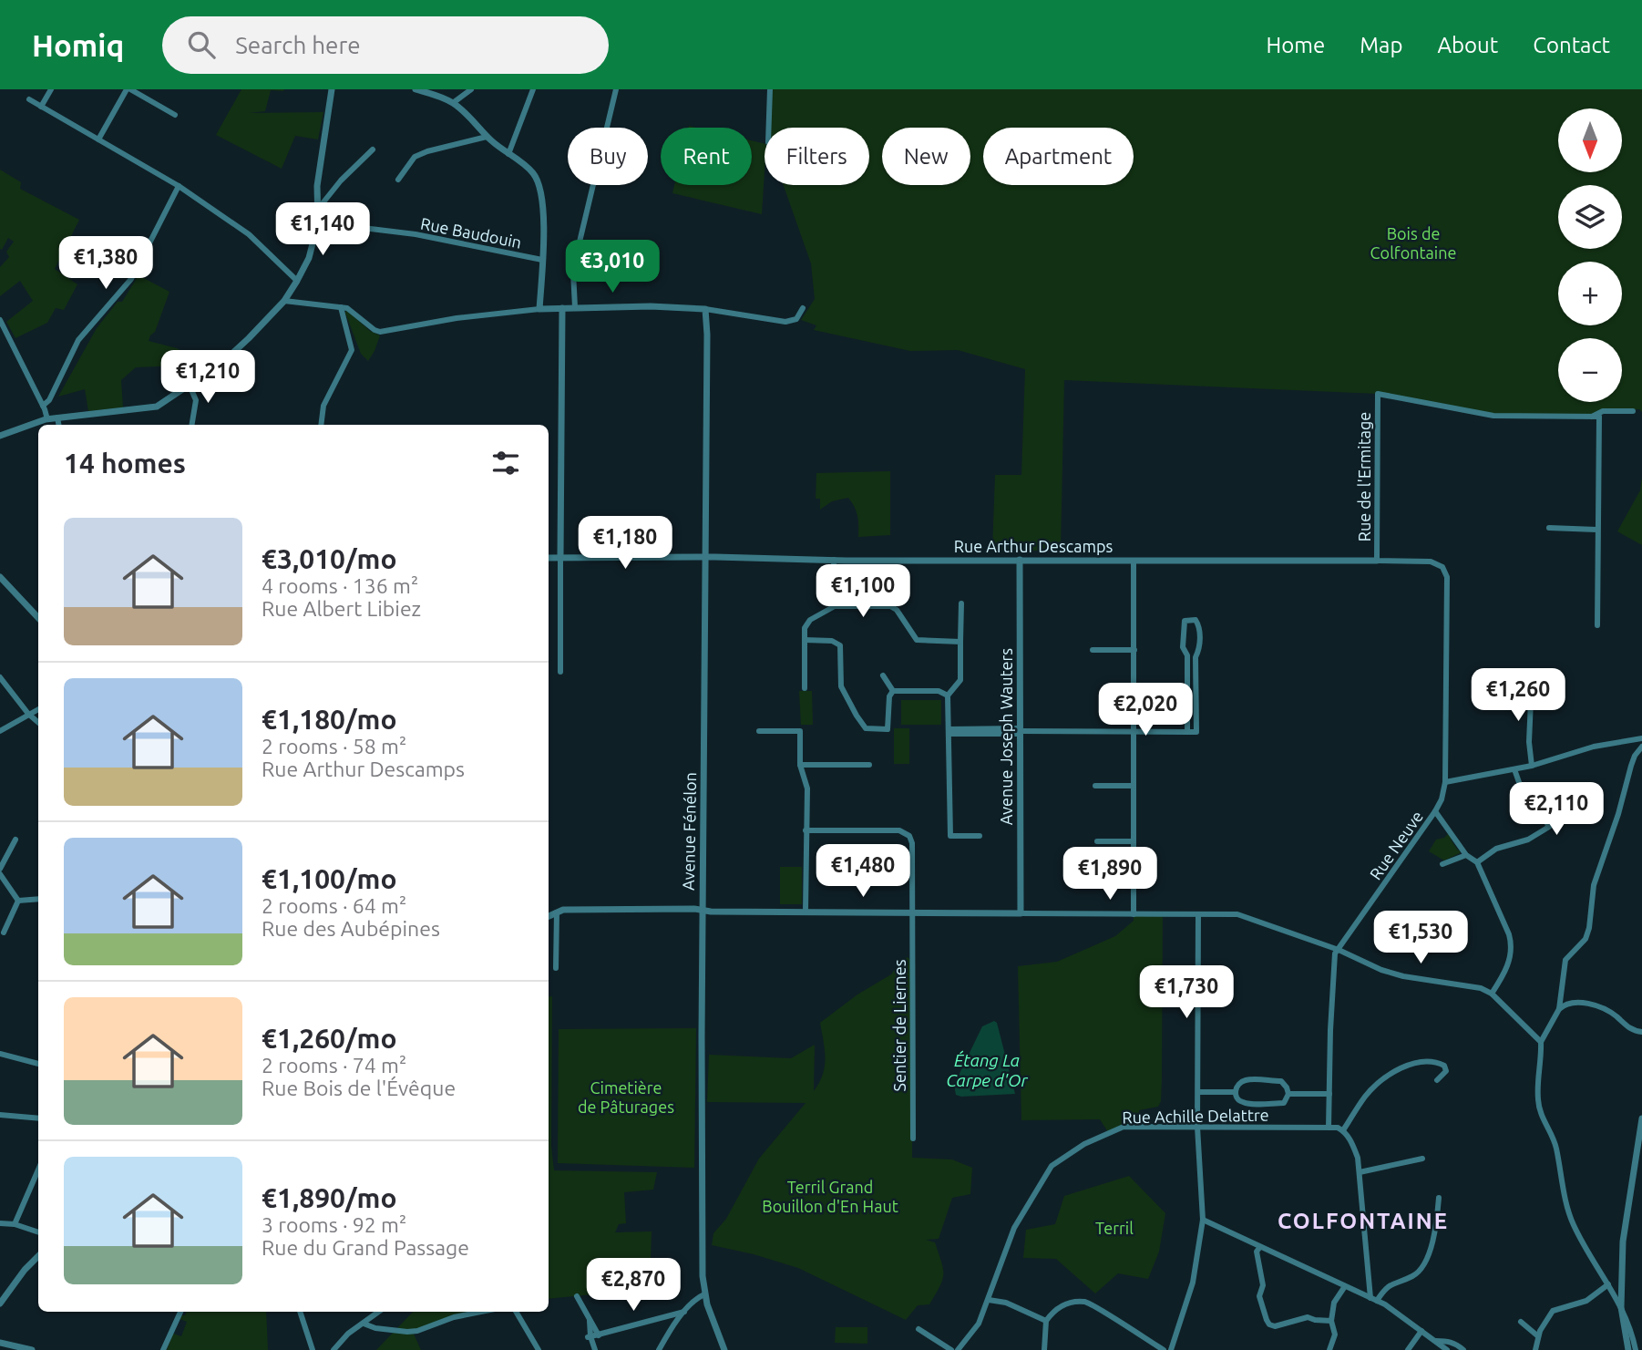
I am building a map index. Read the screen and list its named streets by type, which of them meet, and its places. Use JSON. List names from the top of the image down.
{
  "streets": {
    "street": [
      "Rue Baudouin",
      "Rue de l'Ermitage",
      "Rue Arthur Descamps",
      "Avenue Joseph Wauters",
      "Avenue Fénélon",
      "Rue Neuve",
      "Sentier de Liernes",
      "Rue Achille Delattre"
    ]
  },
  "crossings": [
    ["Rue de l'Ermitage", "Rue Arthur Descamps"],
    ["Rue Arthur Descamps", "Avenue Joseph Wauters"],
    ["Rue Arthur Descamps", "Avenue Fénélon"],
    ["Rue Arthur Descamps", "Rue Neuve"],
    ["Rue Neuve", "Rue Achille Delattre"]
  ],
  "districts": ["COLFONTAINE"],
  "water": ["Étang La Carpe d'Or"],
  "parks": [
    "Bois de Colfontaine",
    "Cimetière de Pâturages",
    "Terril Grand Bouillon d'En Haut",
    "Terril"
  ],
  "north": "bottom",
  "page": {
    "header": "Homiq",
    "search": "Search here",
    "nav": [
      "Home",
      "Map",
      "About",
      "Contact"
    ],
    "map_buttons": ["+", "−"],
    "chip": [
      "Buy",
      "Rent",
      "Filters",
      "New",
      "Apartment"
    ],
    "price": [
      "€1,140",
      "€1,380",
      "€3,010",
      "€1,210",
      "€1,180",
      "€1,100",
      "€1,260",
      "€2,020",
      "€2,110",
      "€1,480",
      "€1,890",
      "€1,530",
      "€1,730",
      "€2,870"
    ],
    "heading": "14 homes",
    "list": [
      {
        "name": "€3,010/mo",
        "note": "4 rooms · 136 m² · Rue Albert Libiez"
      },
      {
        "name": "€1,180/mo",
        "note": "2 rooms · 58 m² · Rue Arthur Descamps"
      },
      {
        "name": "€1,100/mo",
        "note": "2 rooms · 64 m² · Rue des Aubépines"
      },
      {
        "name": "€1,260/mo",
        "note": "2 rooms · 74 m² · Rue Bois de l'Évêque"
      },
      {
        "name": "€1,890/mo",
        "note": "3 rooms · 92 m² · Rue du Grand Passage"
      }
    ]
  }
}
